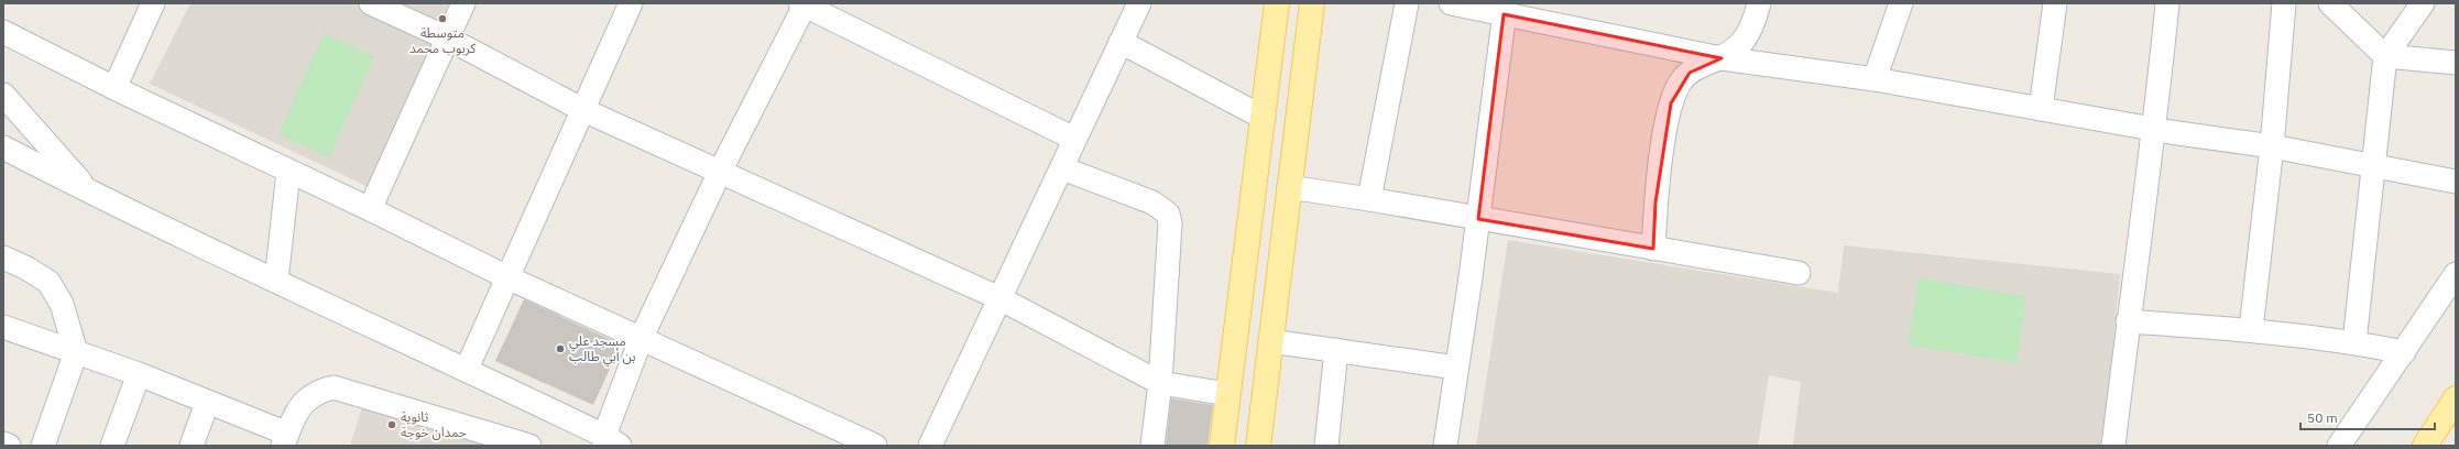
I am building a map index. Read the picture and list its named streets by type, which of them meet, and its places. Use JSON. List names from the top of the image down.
{
  "places": ["متوسطة كربوب محمد", "مسجد علي بن أبي طالب", "ثانوية حمدان خوجة"],
  "scale_bar": "50 m"
}
